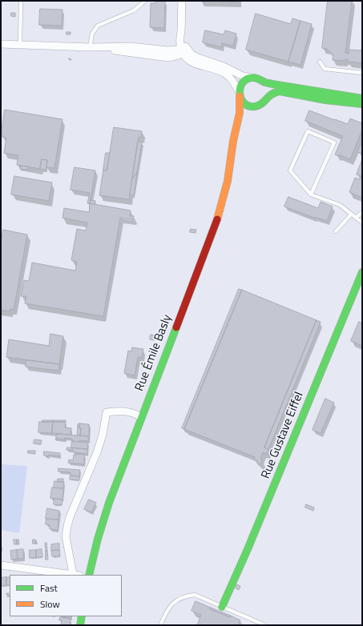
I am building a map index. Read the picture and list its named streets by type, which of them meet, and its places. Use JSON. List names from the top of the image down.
{
  "streets": {
    "street": ["Rue Émile Basly", "Rue Gustave Eiffel"]
  },
  "legend": ["Fast", "Slow"]
}
